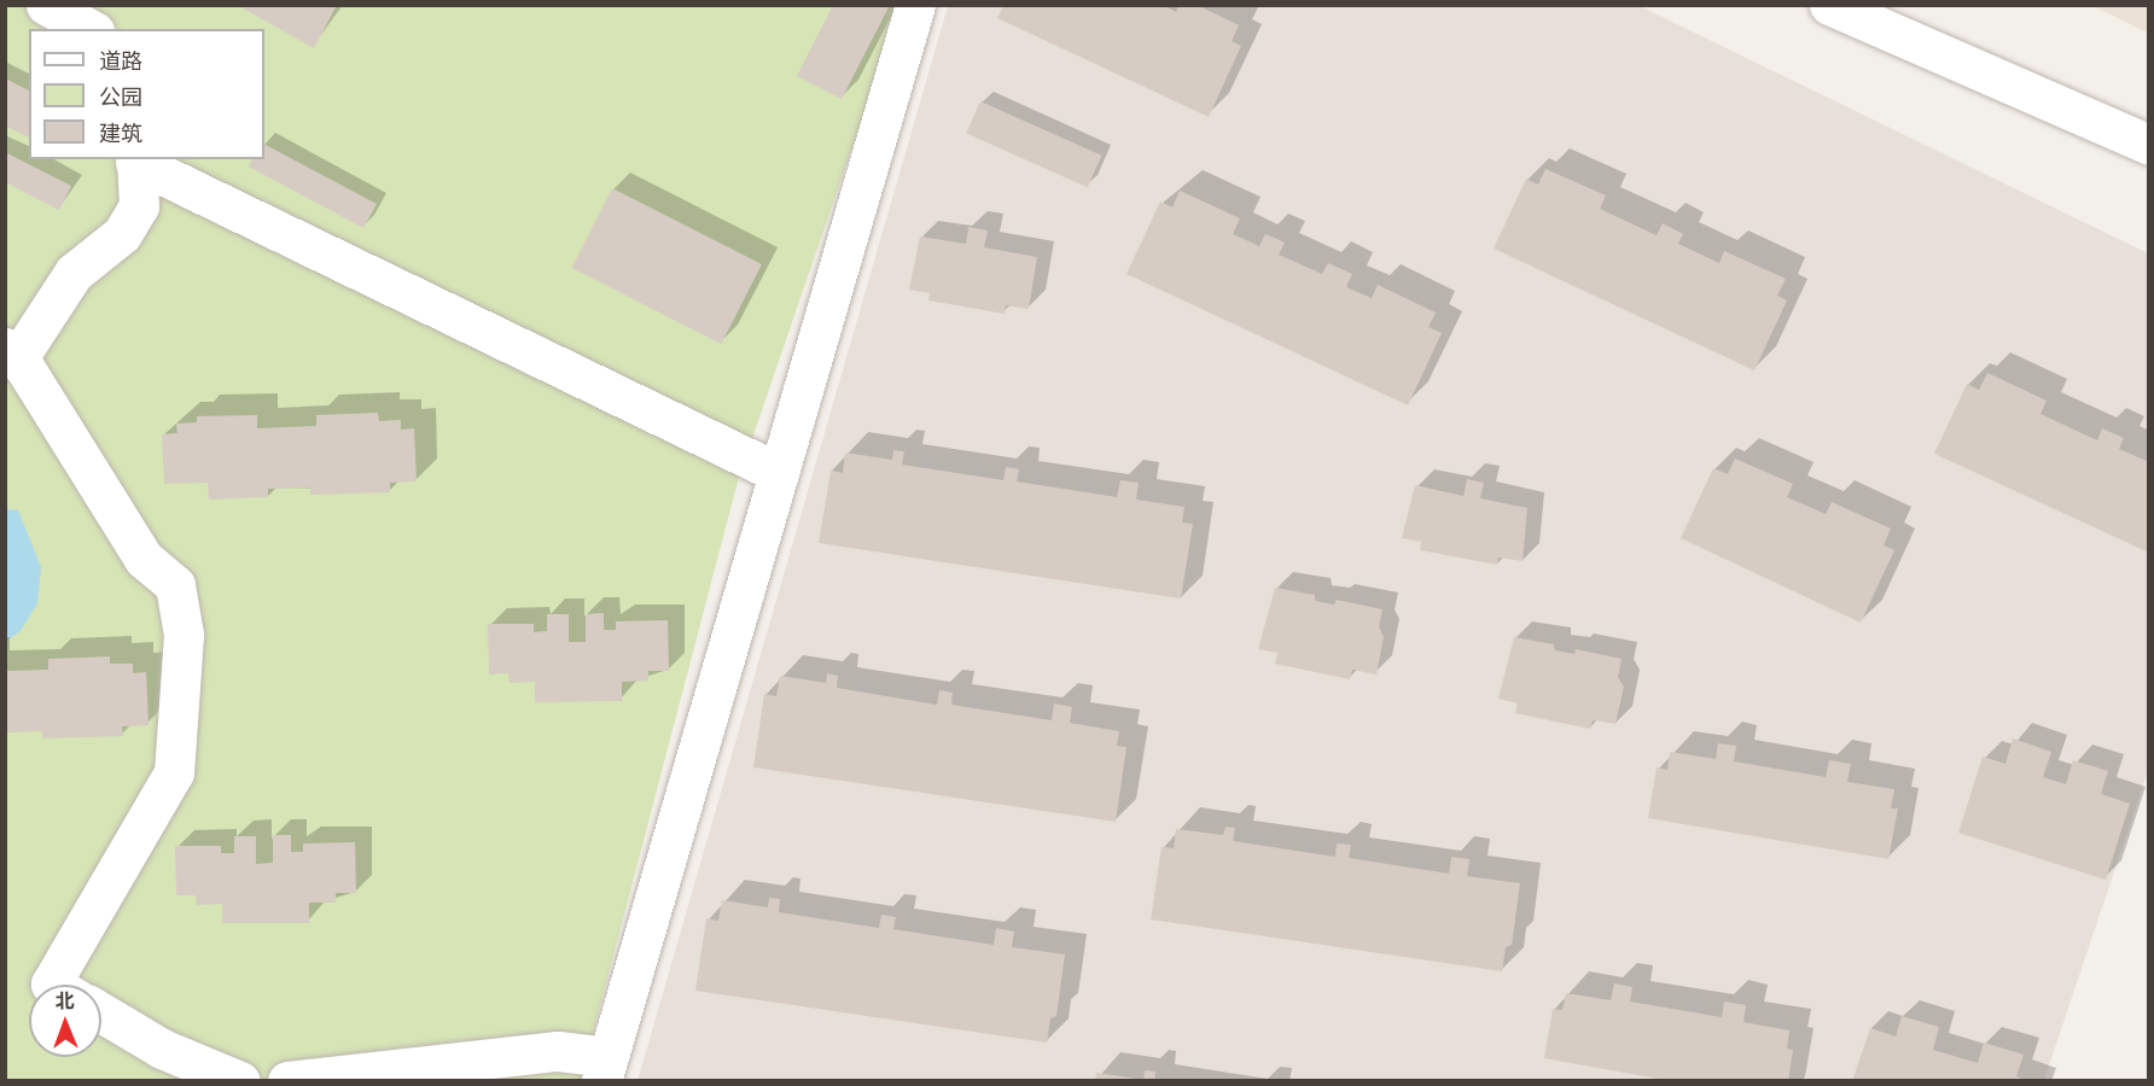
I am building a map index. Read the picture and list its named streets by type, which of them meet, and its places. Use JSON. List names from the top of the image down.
{
  "legend": ["道路", "公园", "建筑"],
  "north": "top"
}
